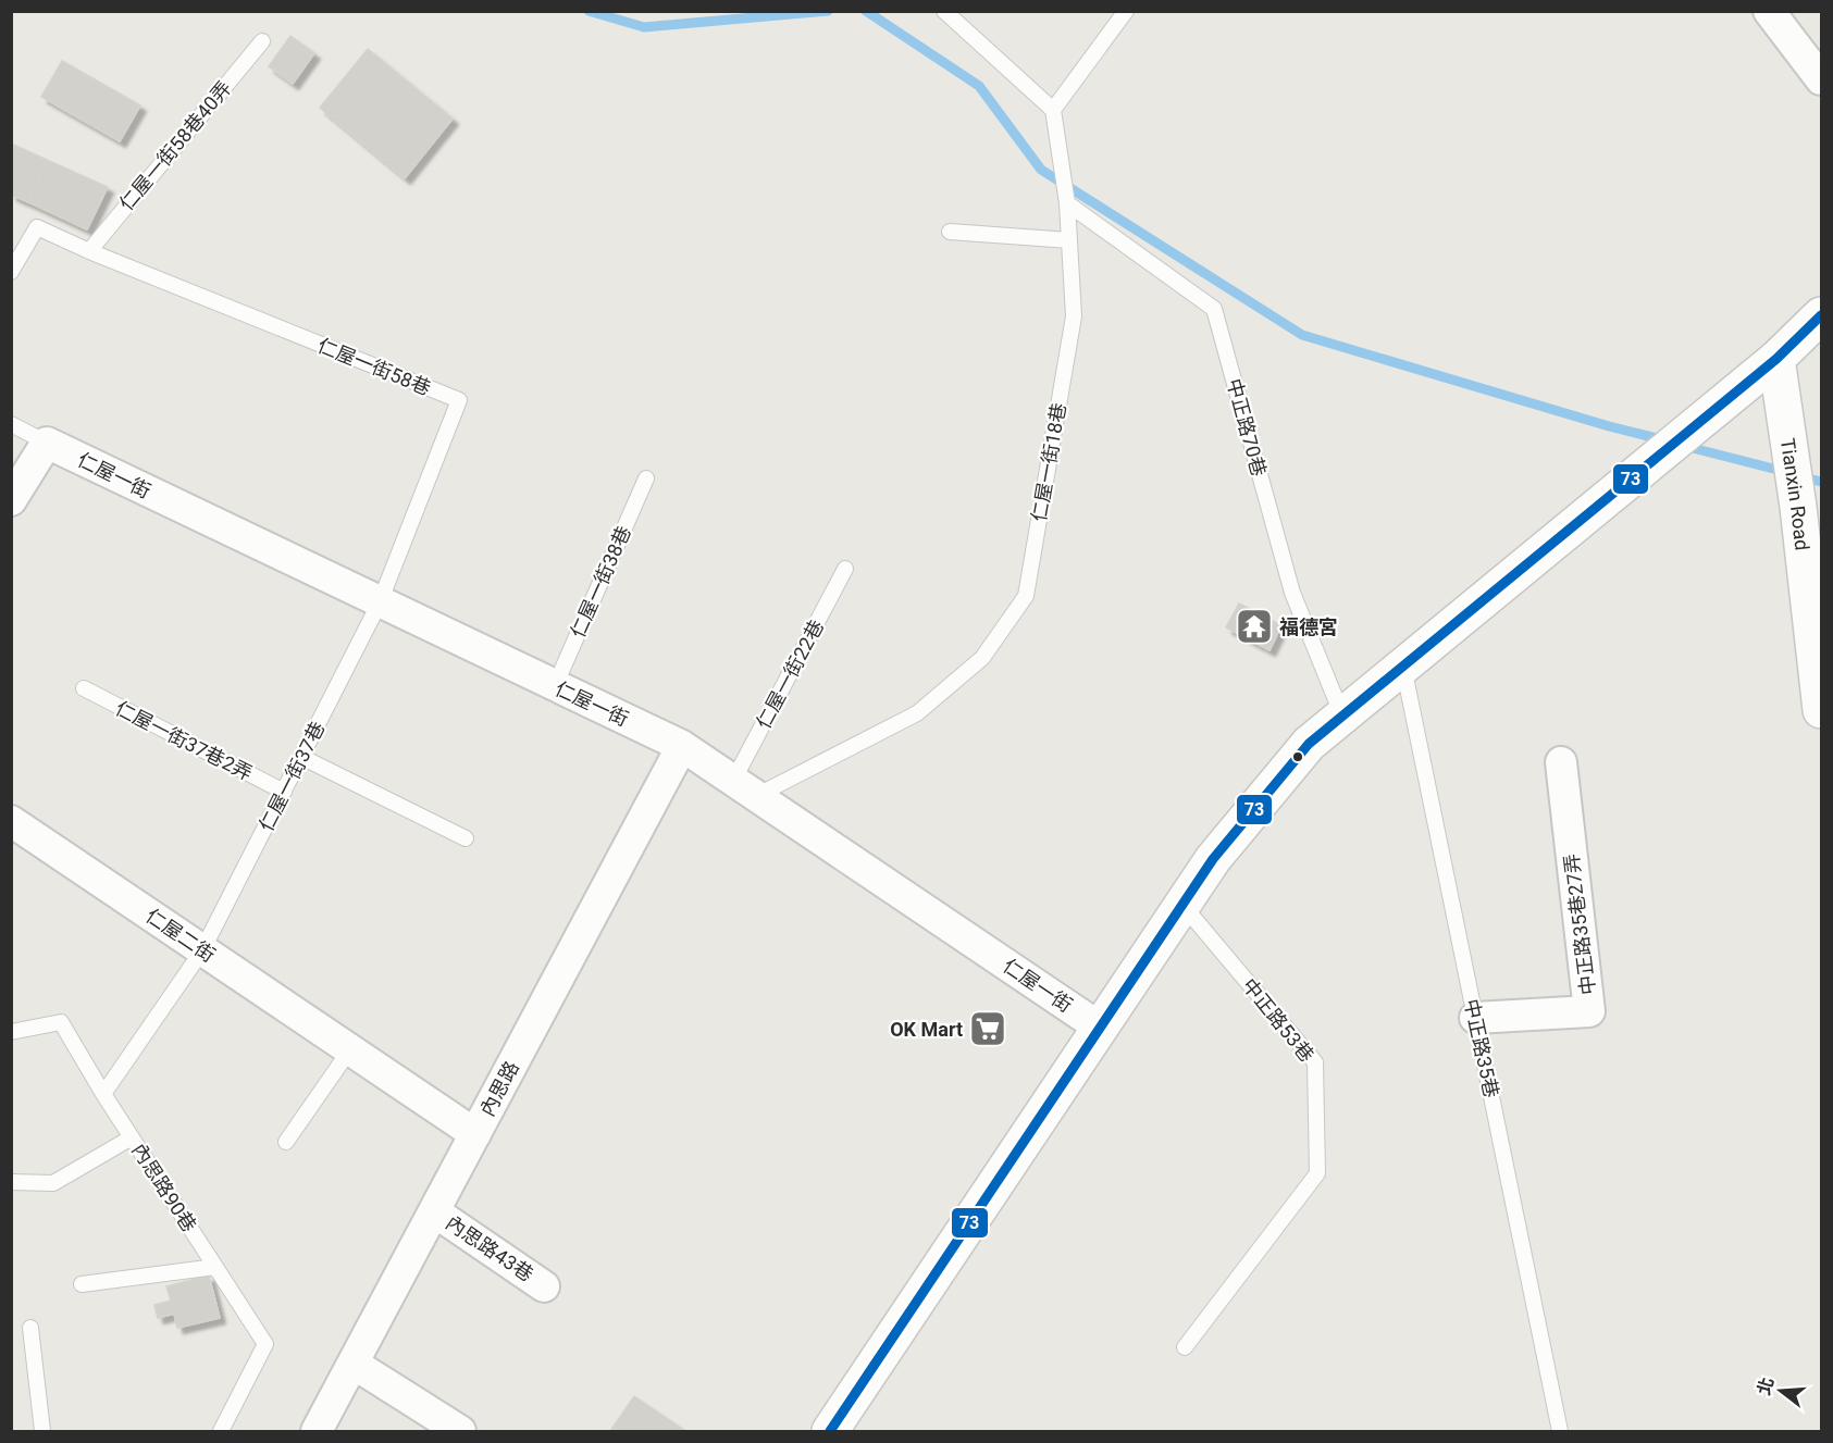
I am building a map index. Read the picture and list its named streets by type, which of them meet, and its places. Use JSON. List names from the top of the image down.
{
  "streets": {
    "street": [
      "仁屋一街",
      "Tianxin Road",
      "中正路35巷27弄",
      "仁屋二街",
      "內思路",
      "內思路43巷"
    ],
    "lane": [
      "仁屋一街58巷40弄",
      "仁屋一街58巷",
      "中正路70巷",
      "仁屋一街18巷",
      "仁屋一街38巷",
      "仁屋一街22巷",
      "仁屋一街37巷2弄",
      "仁屋一街37巷",
      "中正路53巷",
      "中正路35巷",
      "內思路90巷"
    ]
  },
  "crossings": [
    ["仁屋一街58巷40弄", "仁屋一街58巷"],
    ["仁屋一街58巷", "仁屋一街"],
    ["仁屋一街58巷", "仁屋一街37巷"],
    ["中正路70巷", "仁屋一街18巷"],
    ["仁屋一街18巷", "仁屋一街"],
    ["仁屋一街18巷", "仁屋一街22巷"],
    ["仁屋一街", "仁屋一街38巷"],
    ["仁屋一街", "仁屋一街22巷"],
    ["仁屋一街", "仁屋一街37巷"],
    ["仁屋一街", "內思路"],
    ["仁屋一街37巷2弄", "仁屋一街37巷"],
    ["仁屋一街37巷", "仁屋二街"],
    ["中正路35巷27弄", "中正路35巷"],
    ["仁屋二街", "內思路"],
    ["內思路", "內思路43巷"]
  ],
  "places": {
    "temple": ["福德宮"],
    "supermarket": ["OK Mart"]
  },
  "lines": ["transit line 73"],
  "north": "left"
}
